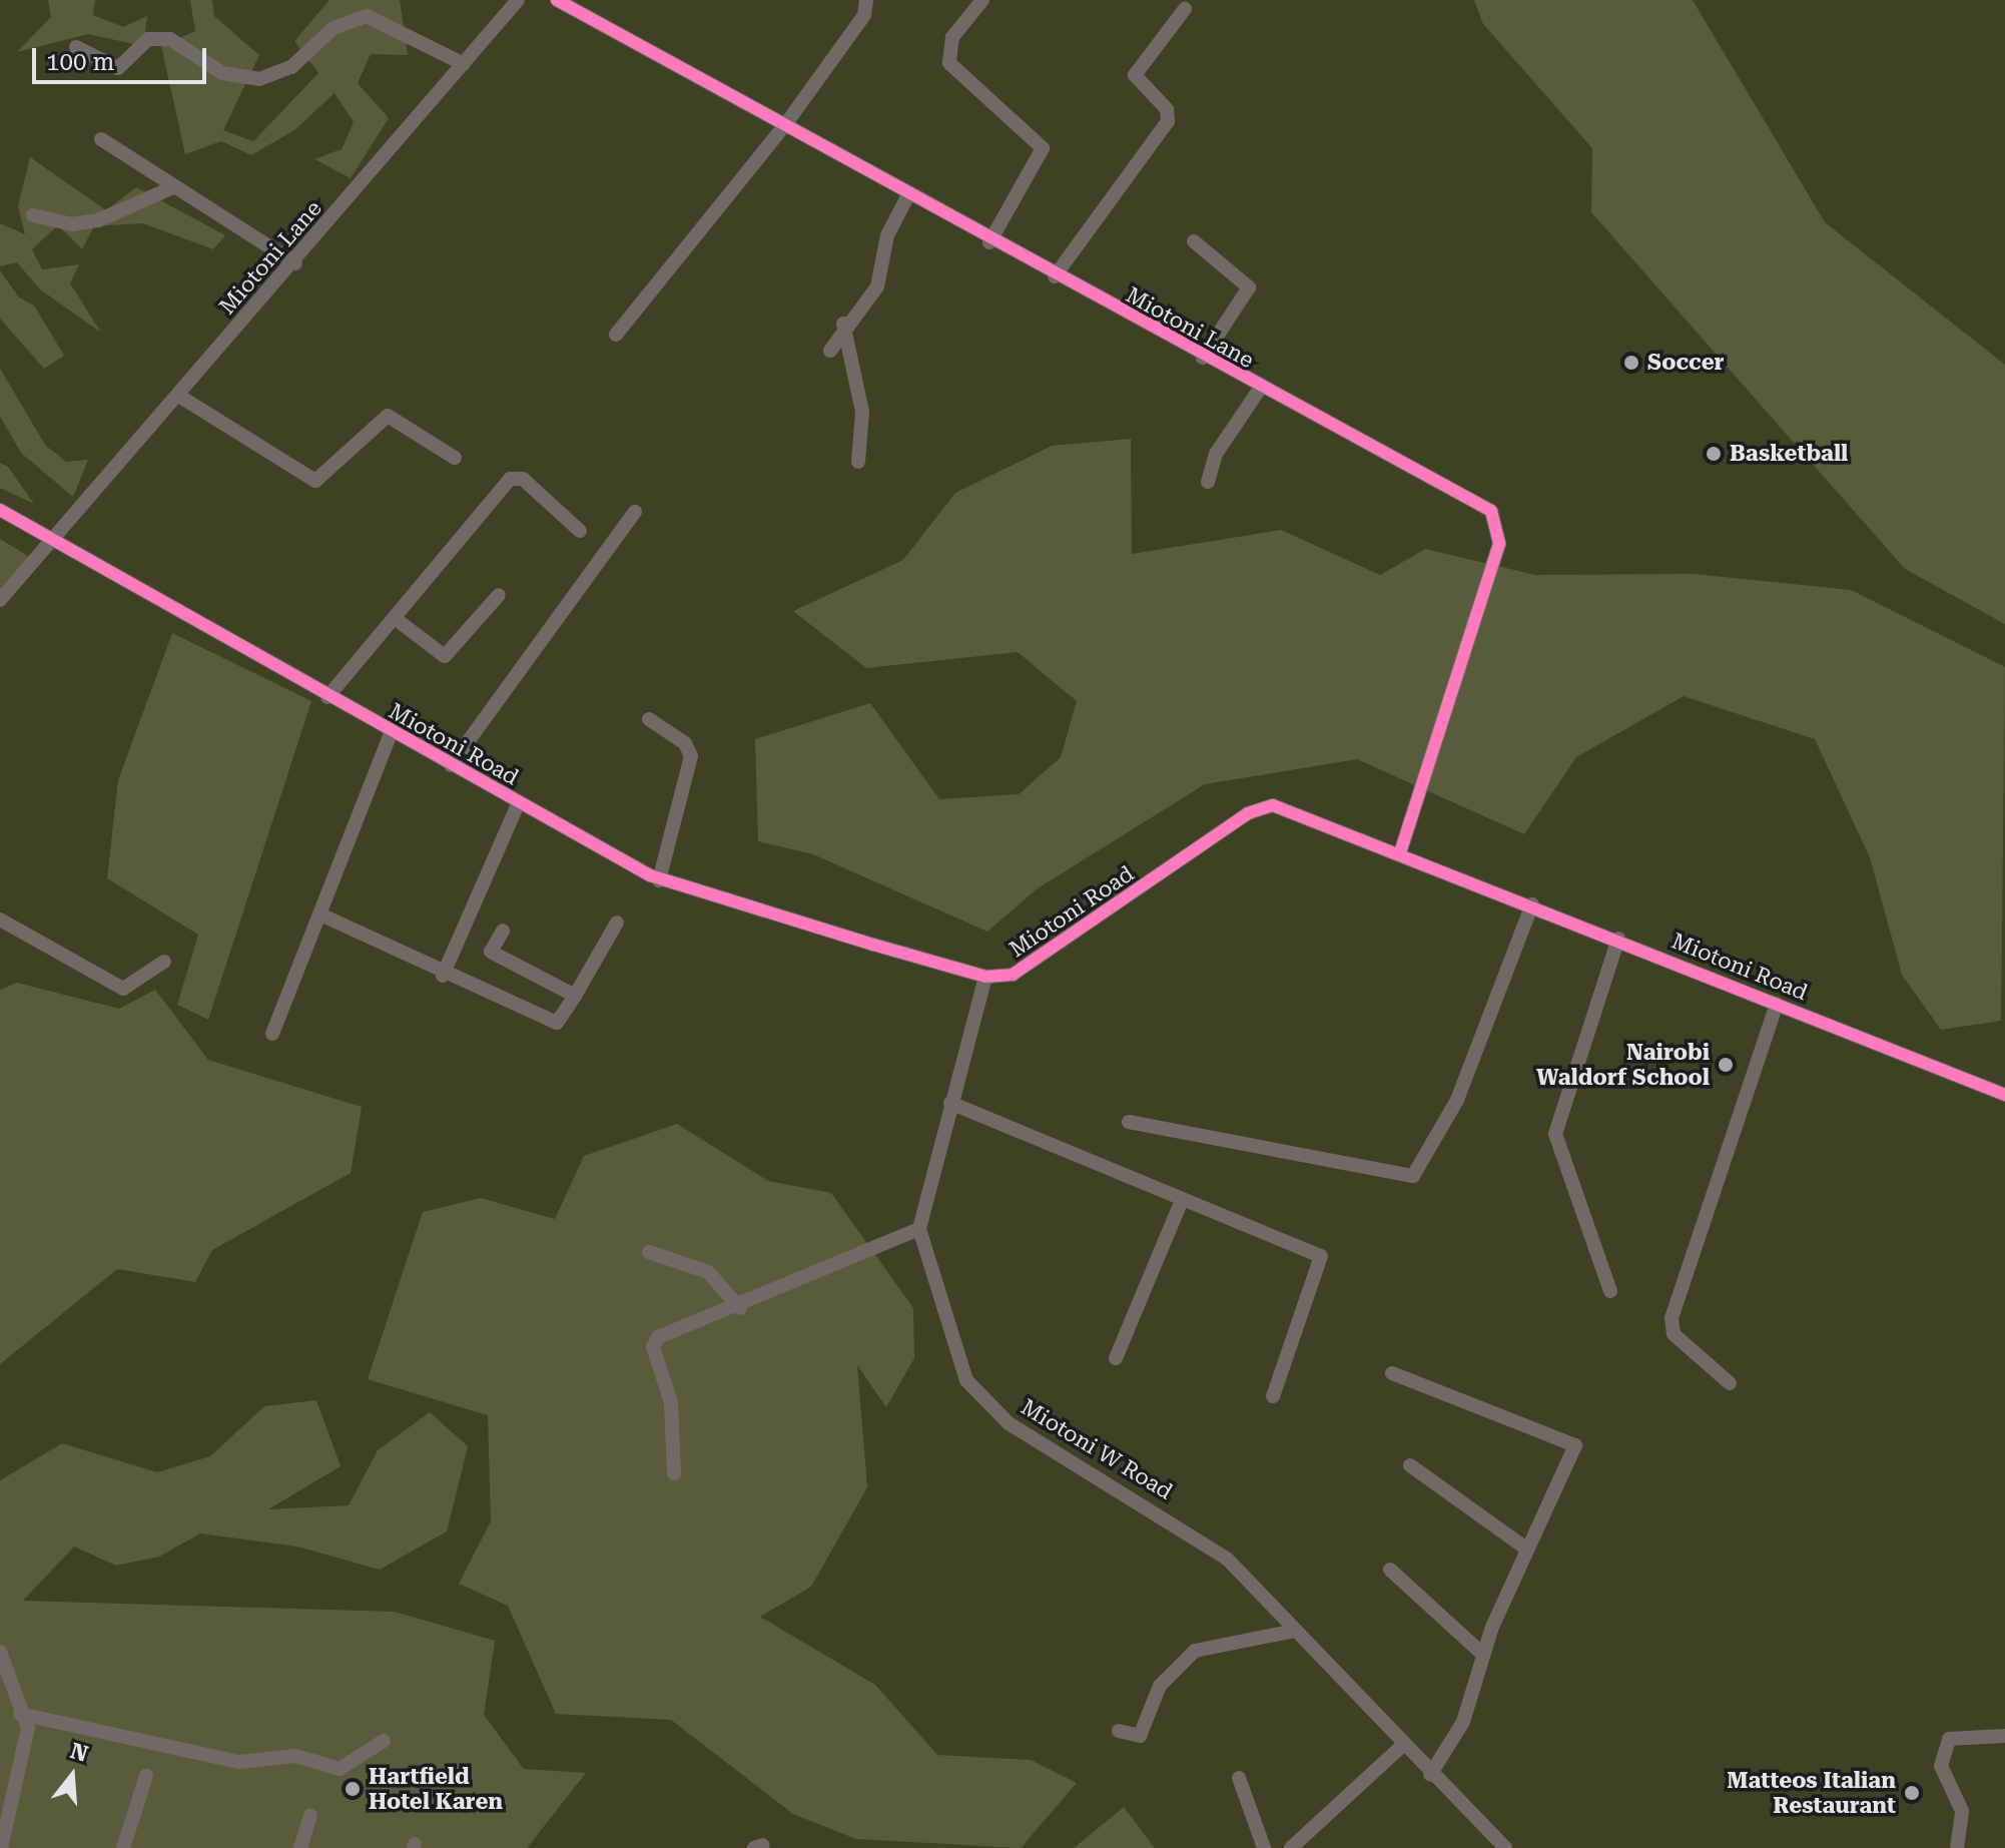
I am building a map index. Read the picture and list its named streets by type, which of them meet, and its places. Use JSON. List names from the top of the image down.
{
  "streets": {
    "street": ["Miotoni Lane", "Miotoni Road", "Miotoni W Road"]
  },
  "crossings": [
    ["Miotoni Lane", "Miotoni Road"],
    ["Miotoni Road", "Miotoni W Road"]
  ],
  "places": [
    "Soccer",
    "Basketball",
    "Nairobi Waldorf School",
    "Hartfield Hotel Karen",
    "Matteos Italian Restaurant"
  ],
  "scale_bar": "100 m",
  "north": "top"
}
